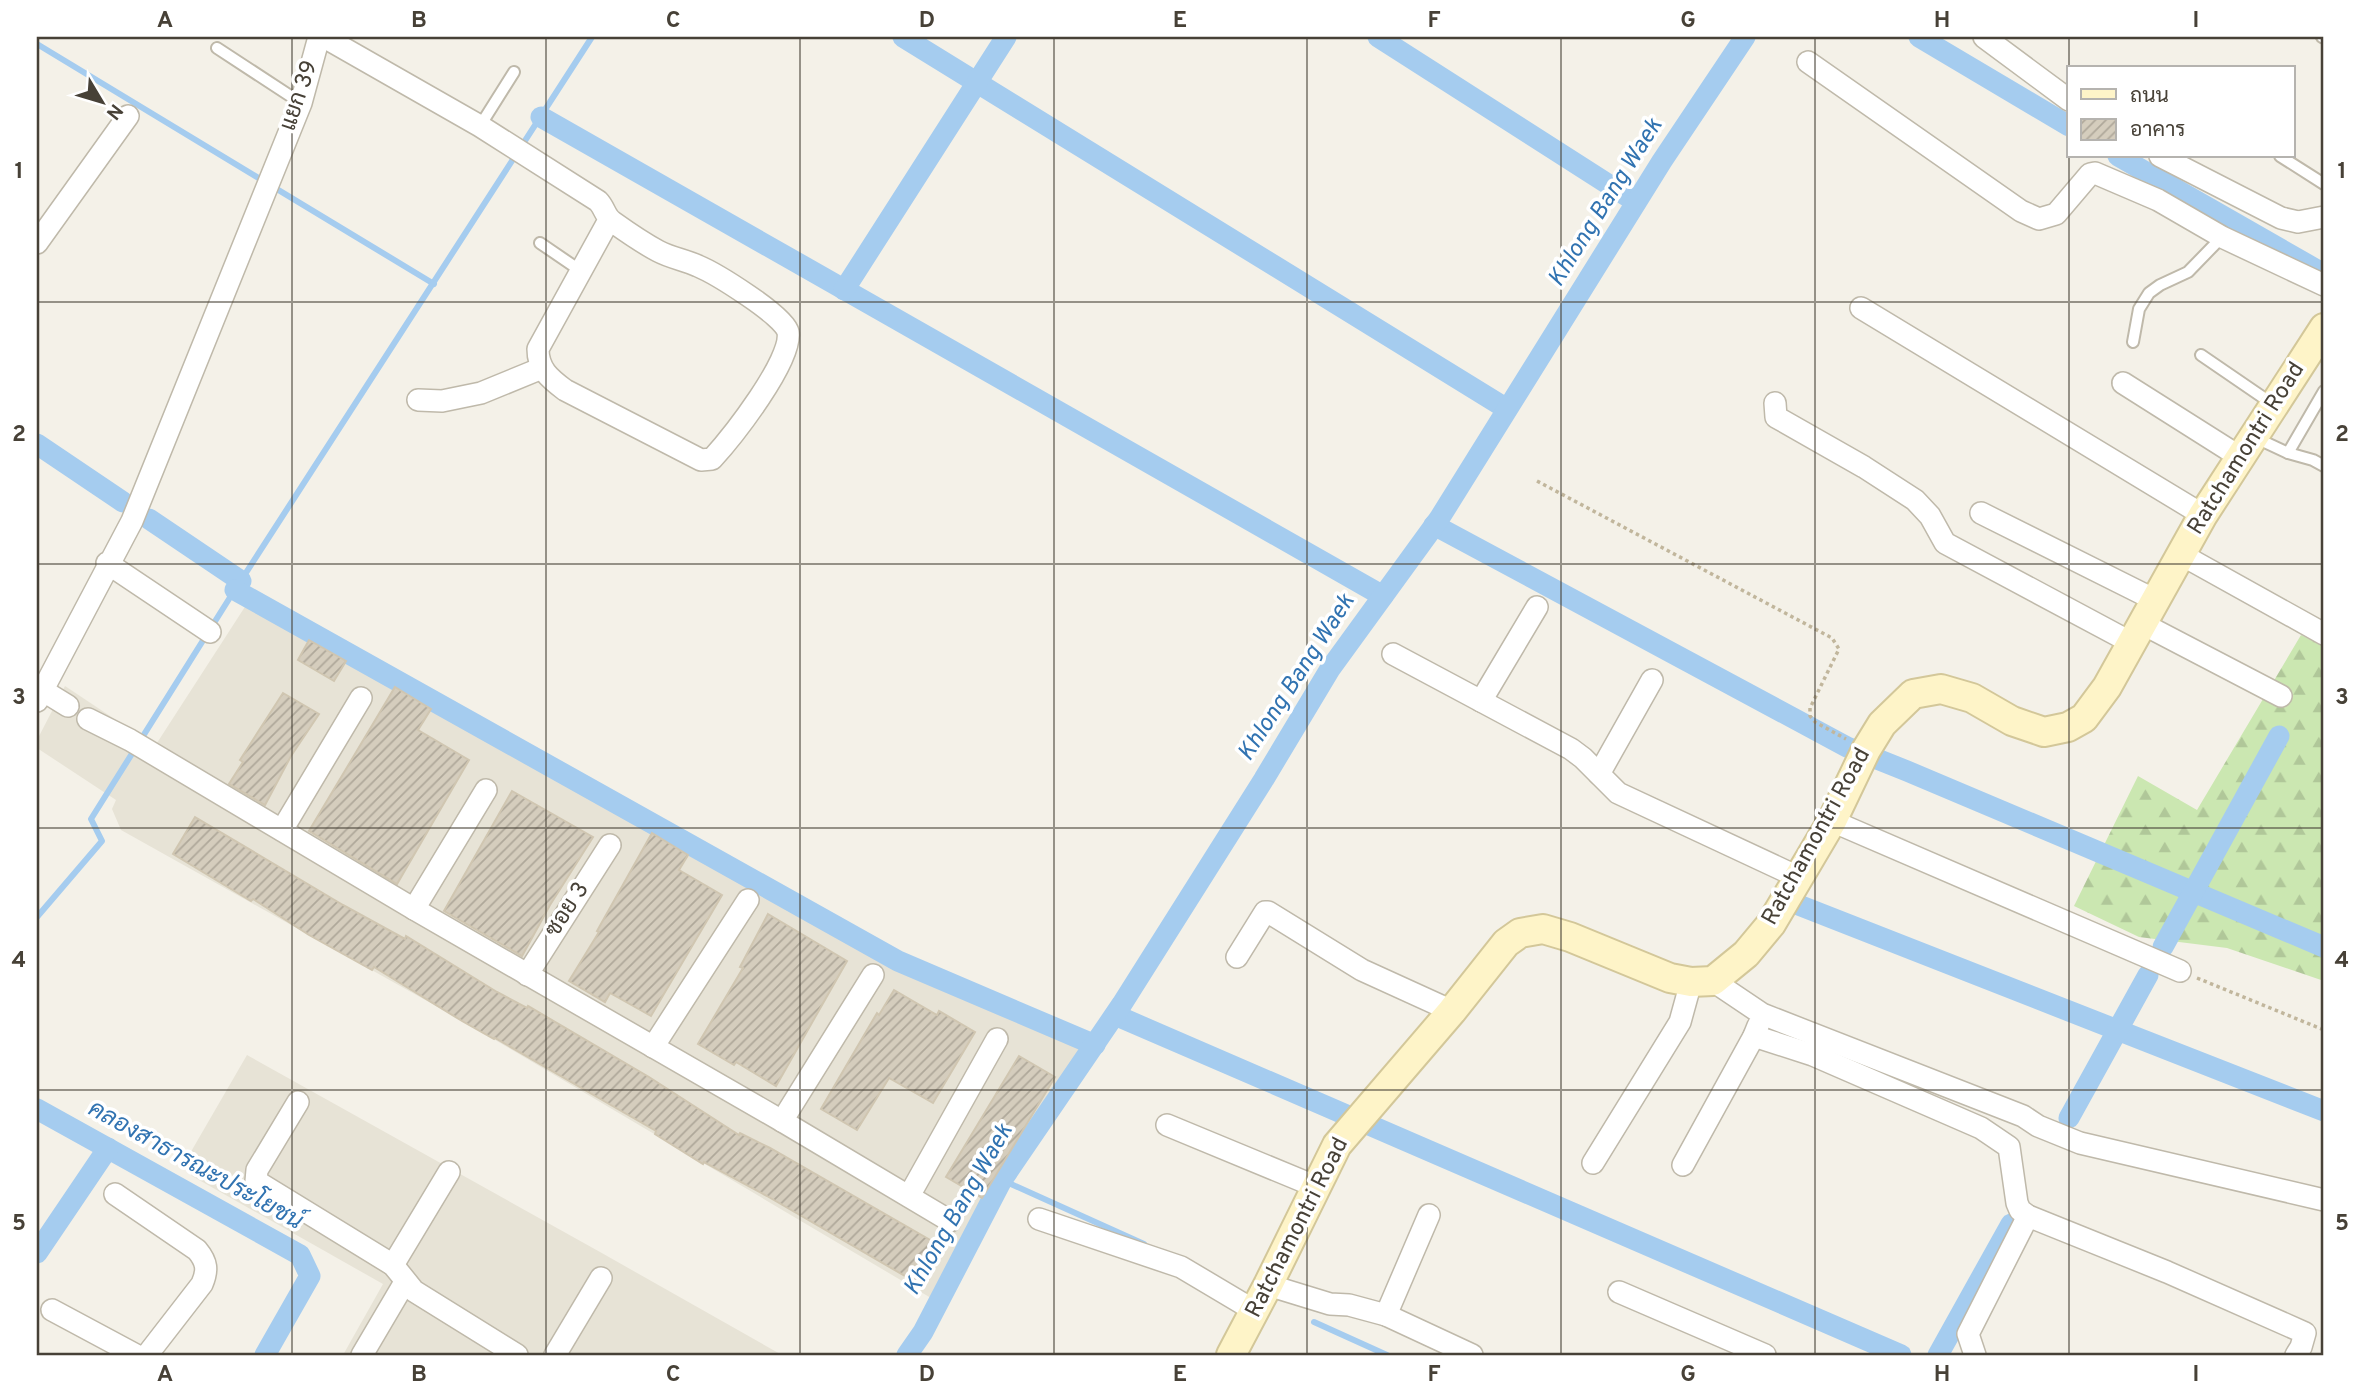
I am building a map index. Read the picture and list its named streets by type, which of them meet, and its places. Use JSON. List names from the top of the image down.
{
  "streets": {
    "street": ["แยก 39", "Ratchamontri Road", "ซอย 3"]
  },
  "water": ["Khlong Bang Waek", "คลองสาธารณะประโยชน์"],
  "legend": ["ถนน", "อาคาร"],
  "north": "bottom right",
  "grid": {
    "columns": [
      "A",
      "B",
      "C",
      "D",
      "E",
      "F",
      "G",
      "H",
      "I"
    ],
    "rows": [
      "1",
      "2",
      "3",
      "4",
      "5"
    ]
  }
}
